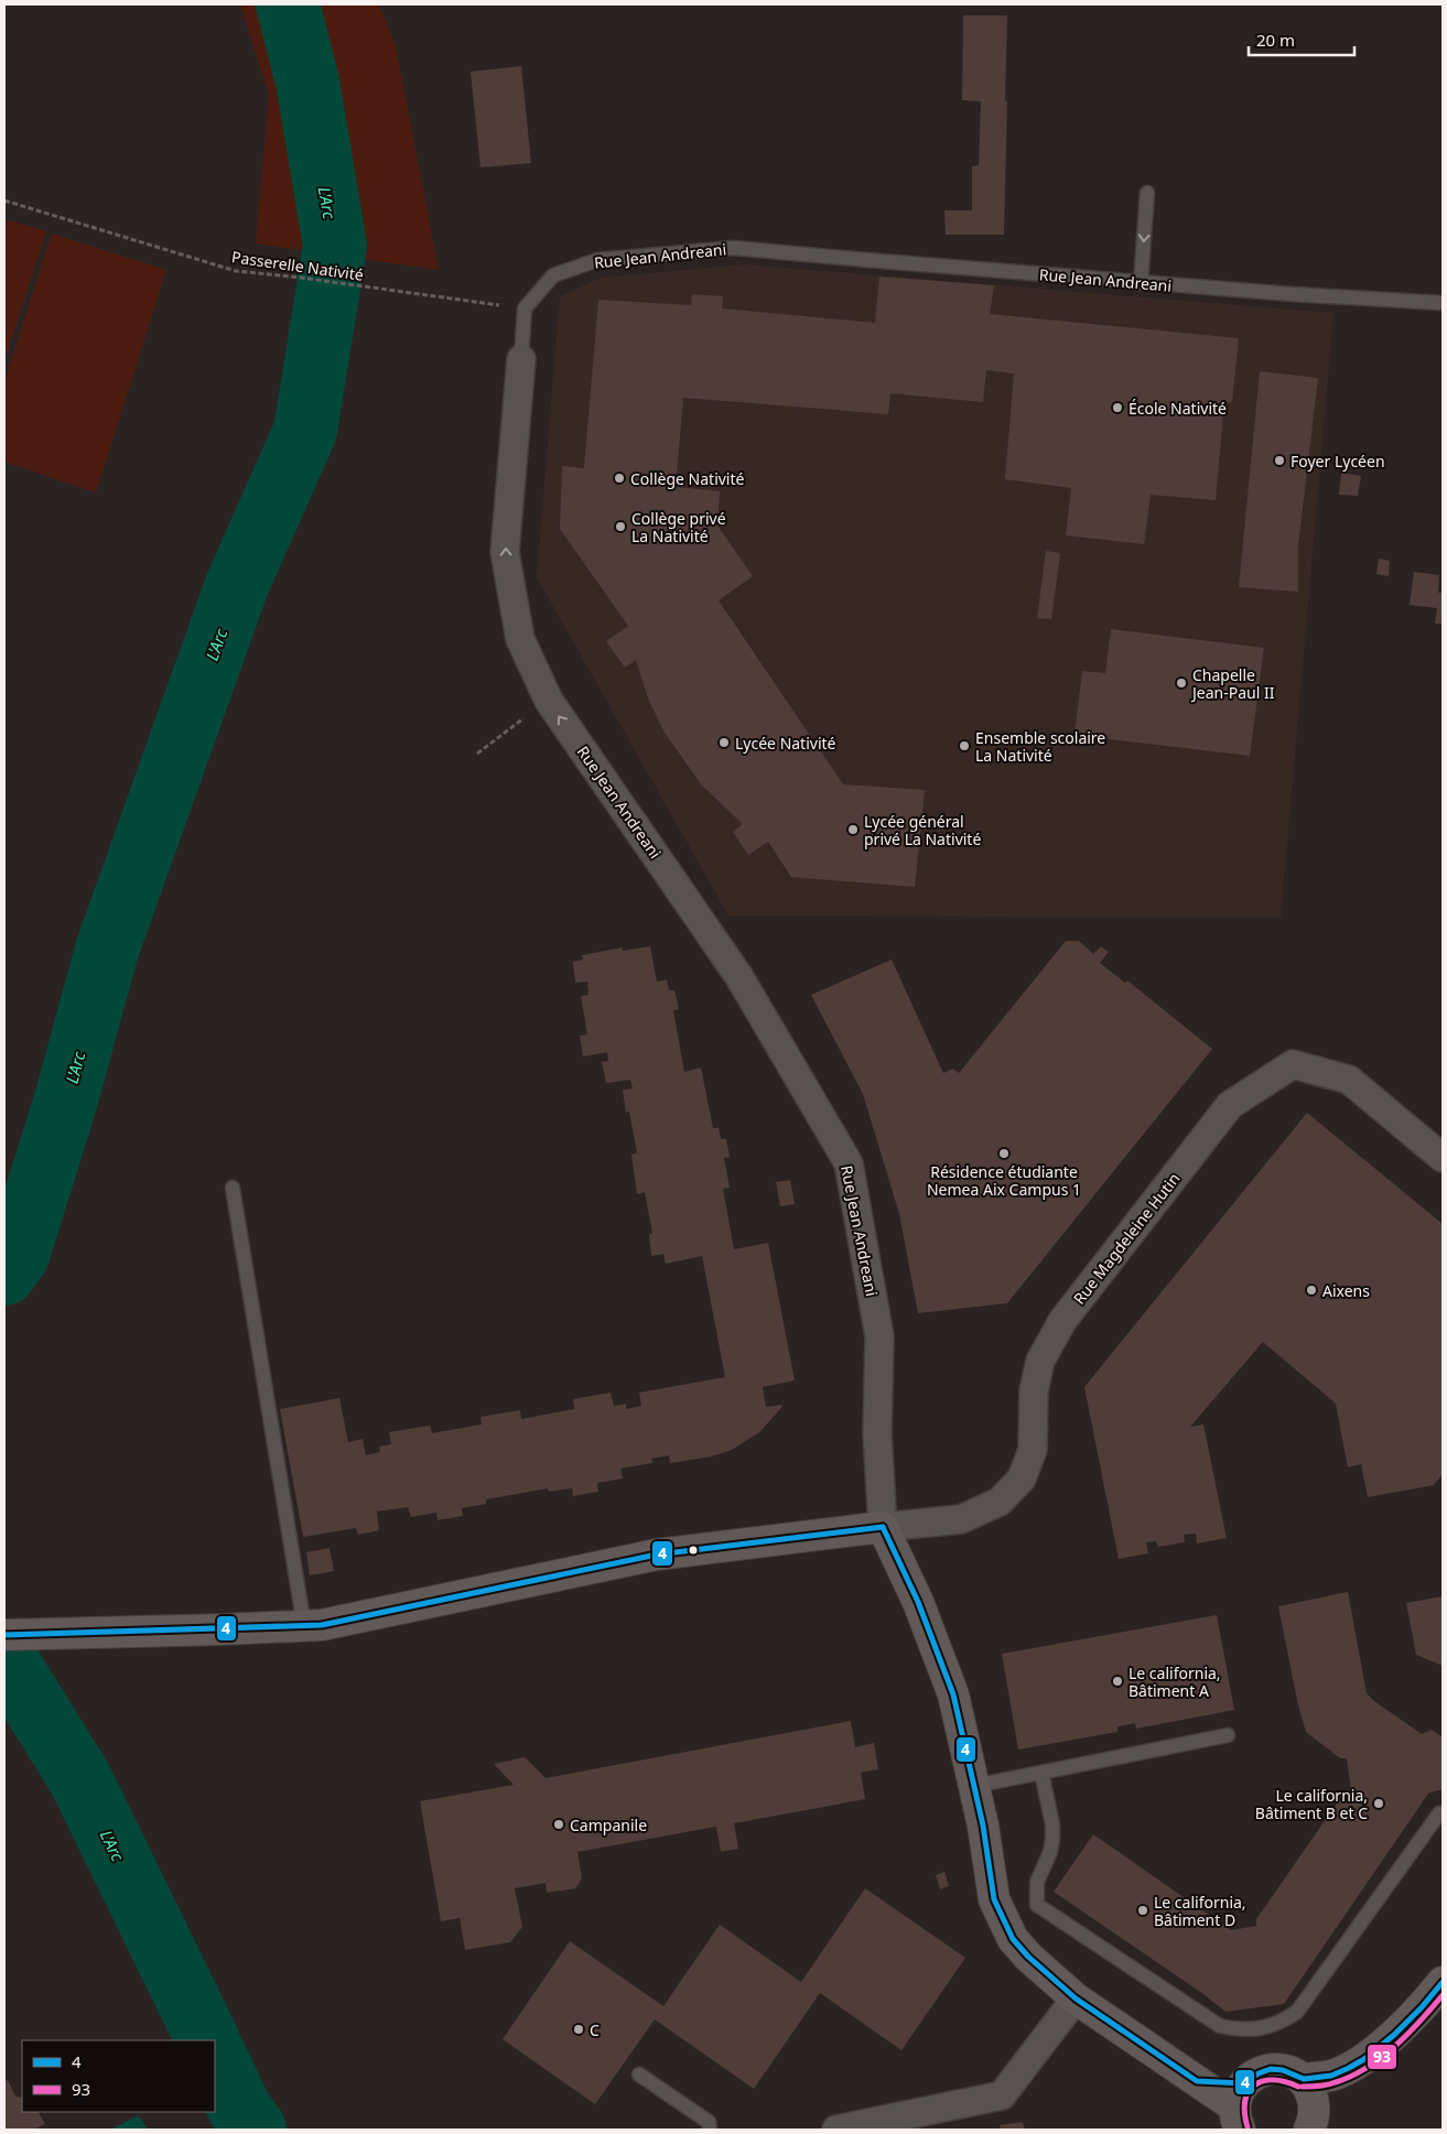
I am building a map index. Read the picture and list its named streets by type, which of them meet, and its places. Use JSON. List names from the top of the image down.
{
  "streets": {
    "street": ["Rue Jean Andreani", "Rue Magdeleine Hutin"],
    "path": ["Passerelle Nativité"]
  },
  "crossings": [
    ["Rue Jean Andreani", "Rue Magdeleine Hutin"]
  ],
  "one_way": ["Rue Jean Andreani"],
  "water": ["L'Arc"],
  "places": [
    "École Nativité",
    "Foyer Lycéen",
    "Collège Nativité",
    "Collège privé La Nativité",
    "Chapelle Jean-Paul II",
    "Lycée Nativité",
    "Ensemble scolaire La Nativité",
    "Lycée général privé La Nativité",
    "Résidence étudiante Nemea Aix Campus 1",
    "Aixens",
    "Le california, Bâtiment A",
    "Le california, Bâtiment B et C",
    "Campanile",
    "Le california, Bâtiment D",
    "C"
  ],
  "lines": ["transit line 4", "transit line 93"],
  "legend": ["4", "93"],
  "scale_bar": "20 m"
}
